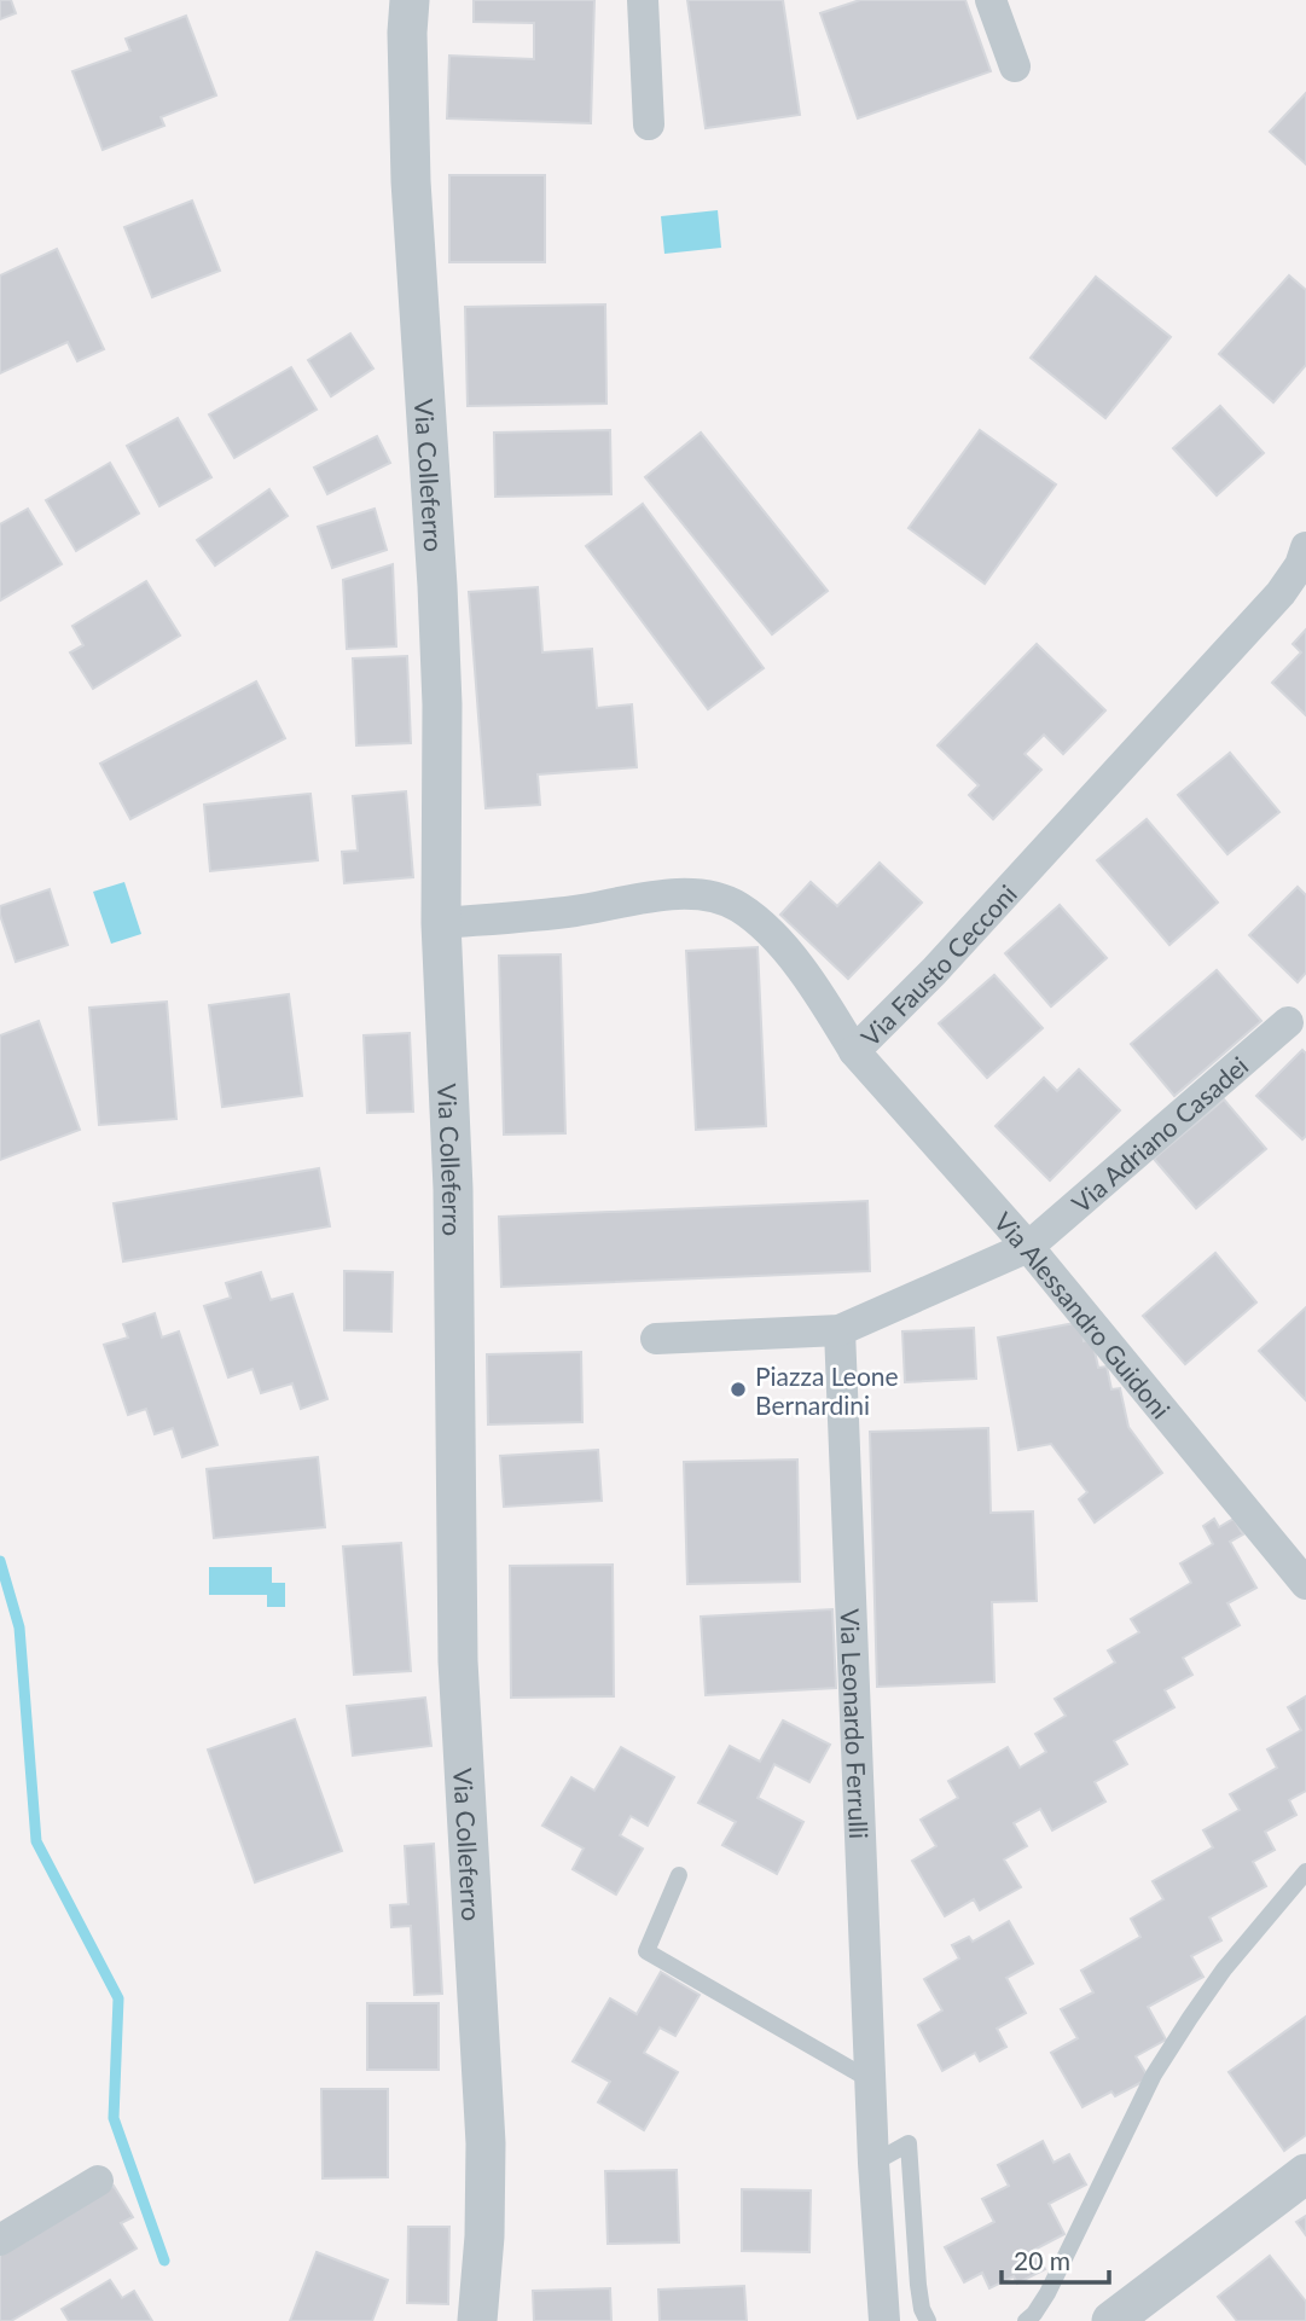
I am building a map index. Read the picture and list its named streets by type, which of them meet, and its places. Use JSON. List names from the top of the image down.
{
  "streets": {
    "street": [
      "Via Colleferro",
      "Via Fausto Cecconi",
      "Via Adriano Casadei",
      "Via Alessandro Guidoni",
      "Via Leonardo Ferrulli"
    ]
  },
  "crossings": [
    ["Via Colleferro", "Via Fausto Cecconi"],
    ["Via Fausto Cecconi", "Via Alessandro Guidoni"],
    ["Via Adriano Casadei", "Via Alessandro Guidoni"]
  ],
  "places": ["Piazza Leone Bernardini"],
  "scale_bar": "20 m"
}
